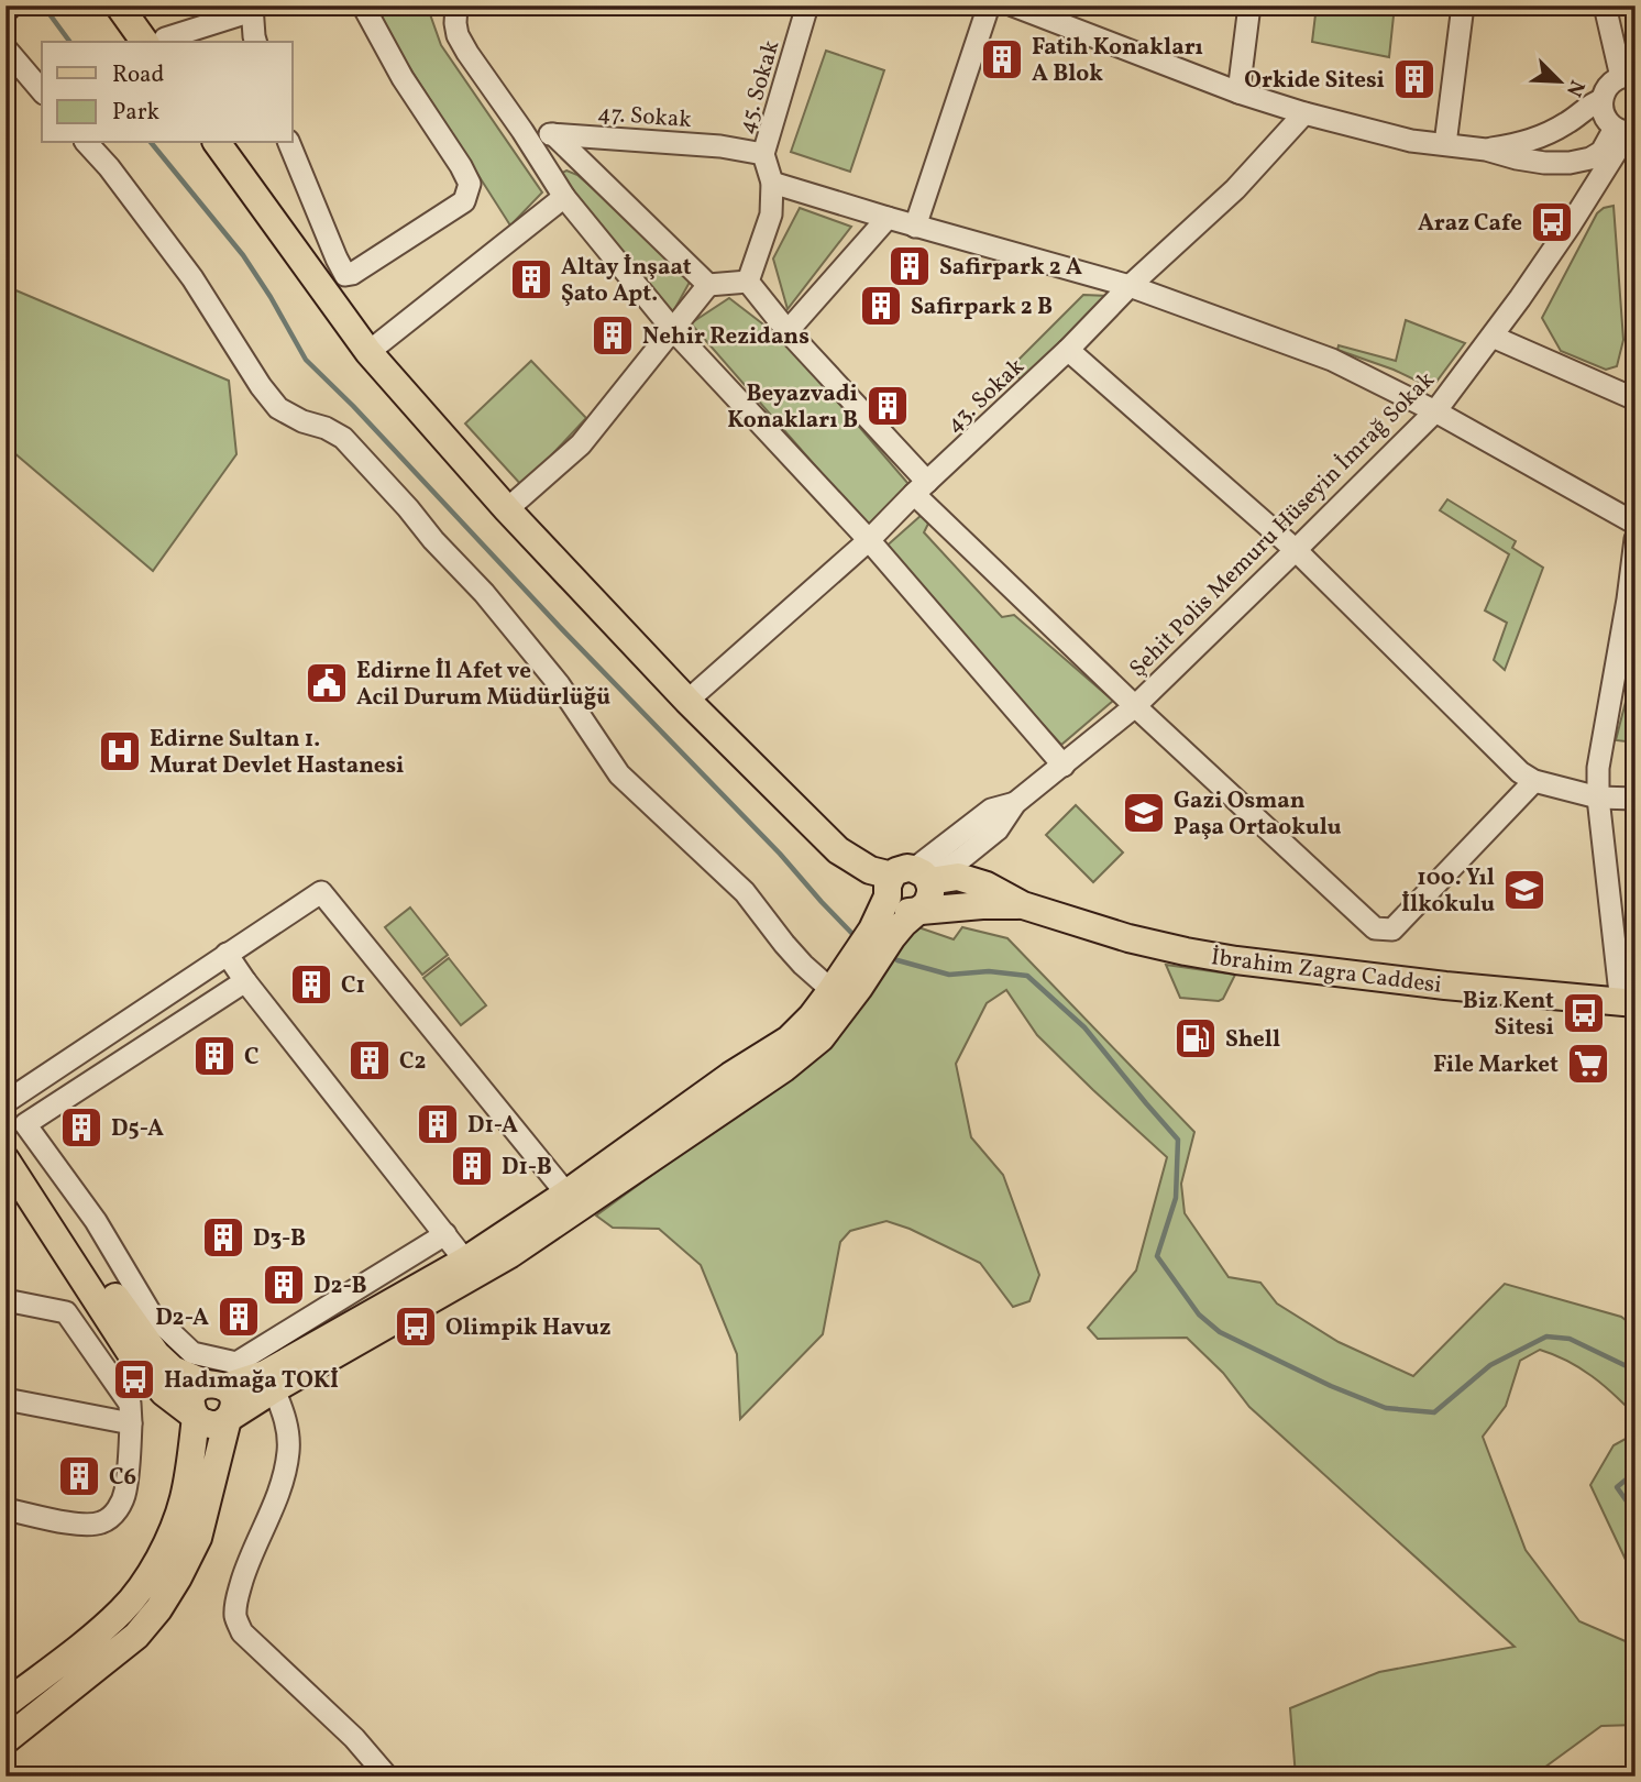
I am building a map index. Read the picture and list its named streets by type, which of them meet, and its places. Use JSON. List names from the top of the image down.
{
  "streets": {
    "main road": ["İbrahim Zagra Caddesi"],
    "street": [
      "45. Sokak",
      "47. Sokak",
      "43. Sokak",
      "Şehit Polis Memuru Hüseyin İmrağ Sokak"
    ]
  },
  "crossings": [
    ["45. Sokak", "47. Sokak"],
    ["Şehit Polis Memuru Hüseyin İmrağ Sokak", "İbrahim Zagra Caddesi"]
  ],
  "places": {
    "building": [
      "Fatih Konakları A Blok",
      "Orkide Sitesi",
      "Safirpark 2 A",
      "Altay İnşaat Şato Apt.",
      "Safirpark 2 B",
      "Nehir Rezidans",
      "Beyazvadi Konakları B",
      "C1",
      "C",
      "C2",
      "D1-A",
      "D5-A",
      "D1-B",
      "D3-B",
      "D2-B",
      "D2-A",
      "C6"
    ],
    "bus stop": [
      "Araz Cafe",
      "Biz Kent Sitesi",
      "Olimpik Havuz",
      "Hadımağa TOKİ"
    ],
    "public building": ["Edirne İl Afet ve Acil Durum Müdürlüğü"],
    "hospital": ["Edirne Sultan 1. Murat Devlet Hastanesi"],
    "school or university": ["Gazi Osman Paşa Ortaokulu", "100. Yıl İlkokulu"],
    "fuel station": ["Shell"],
    "supermarket": ["File Market"]
  },
  "legend": ["Road", "Park"],
  "north": "bottom right"
}
